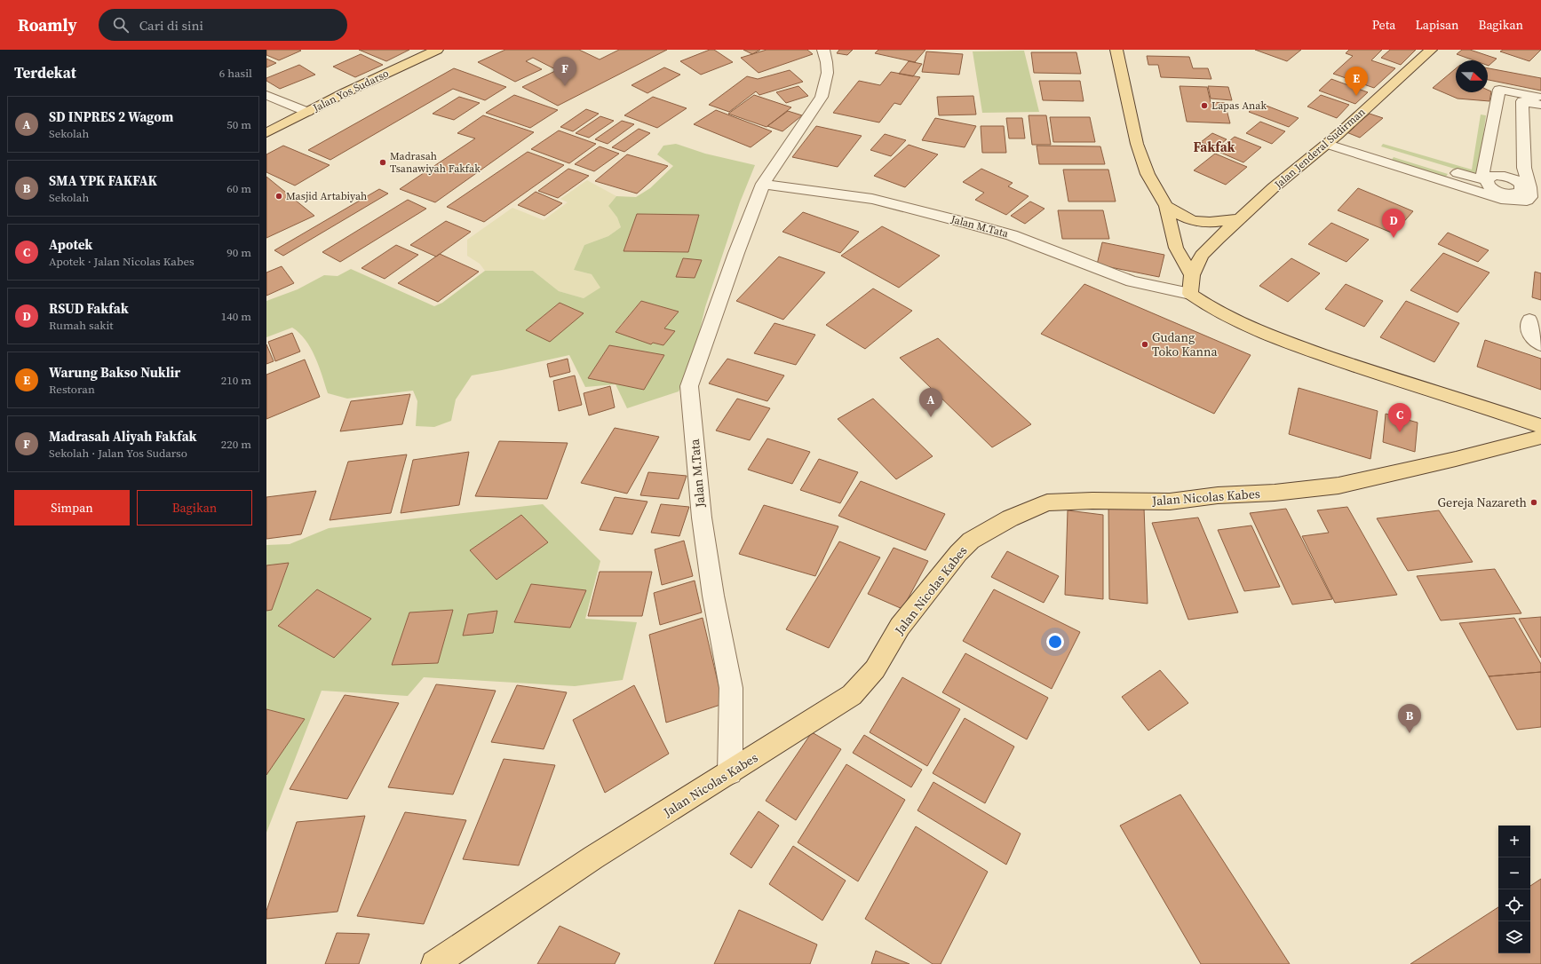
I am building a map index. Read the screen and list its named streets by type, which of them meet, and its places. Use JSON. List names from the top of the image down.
{
  "streets": {
    "main road": ["Jalan Yos Sudarso", "Jalan Jenderal Sudirman", "Jalan Nicolas Kabes"],
    "street": ["Jalan M.Tata"]
  },
  "crossings": [
    ["Jalan M.Tata", "Jalan Nicolas Kabes"]
  ],
  "districts": ["Fakfak"],
  "places": [
    "Lapas Anak",
    "Madrasah Tsanawiyah Fakfak",
    "Masjid Artabiyah",
    "Gudang Toko Kanna",
    "Gereja Nazareth"
  ],
  "north": "right",
  "page": {
    "header": "Roamly",
    "search": "Cari di sini",
    "nav": ["Peta", "Lapisan", "Bagikan"],
    "heading": ["Terdekat", "6 hasil"],
    "pins": [
      "F",
      "E",
      "D",
      "A",
      "C",
      "B"
    ],
    "list": [
      {
        "mark": "A",
        "name": "SD INPRES 2 Wagom",
        "note": "Sekolah",
        "value": "50 m"
      },
      {
        "mark": "B",
        "name": "SMA YPK FAKFAK",
        "note": "Sekolah",
        "value": "60 m"
      },
      {
        "mark": "C",
        "name": "Apotek",
        "note": "Apotek · Jalan Nicolas Kabes",
        "value": "90 m"
      },
      {
        "mark": "D",
        "name": "RSUD Fakfak",
        "note": "Rumah sakit",
        "value": "140 m"
      },
      {
        "mark": "E",
        "name": "Warung Bakso Nuklir",
        "note": "Restoran",
        "value": "210 m"
      },
      {
        "mark": "F",
        "name": "Madrasah Aliyah Fakfak",
        "note": "Sekolah · Jalan Yos Sudarso",
        "value": "220 m"
      }
    ],
    "buttons": ["Simpan", "Bagikan"],
    "map_buttons": ["+", "−"]
  }
}
